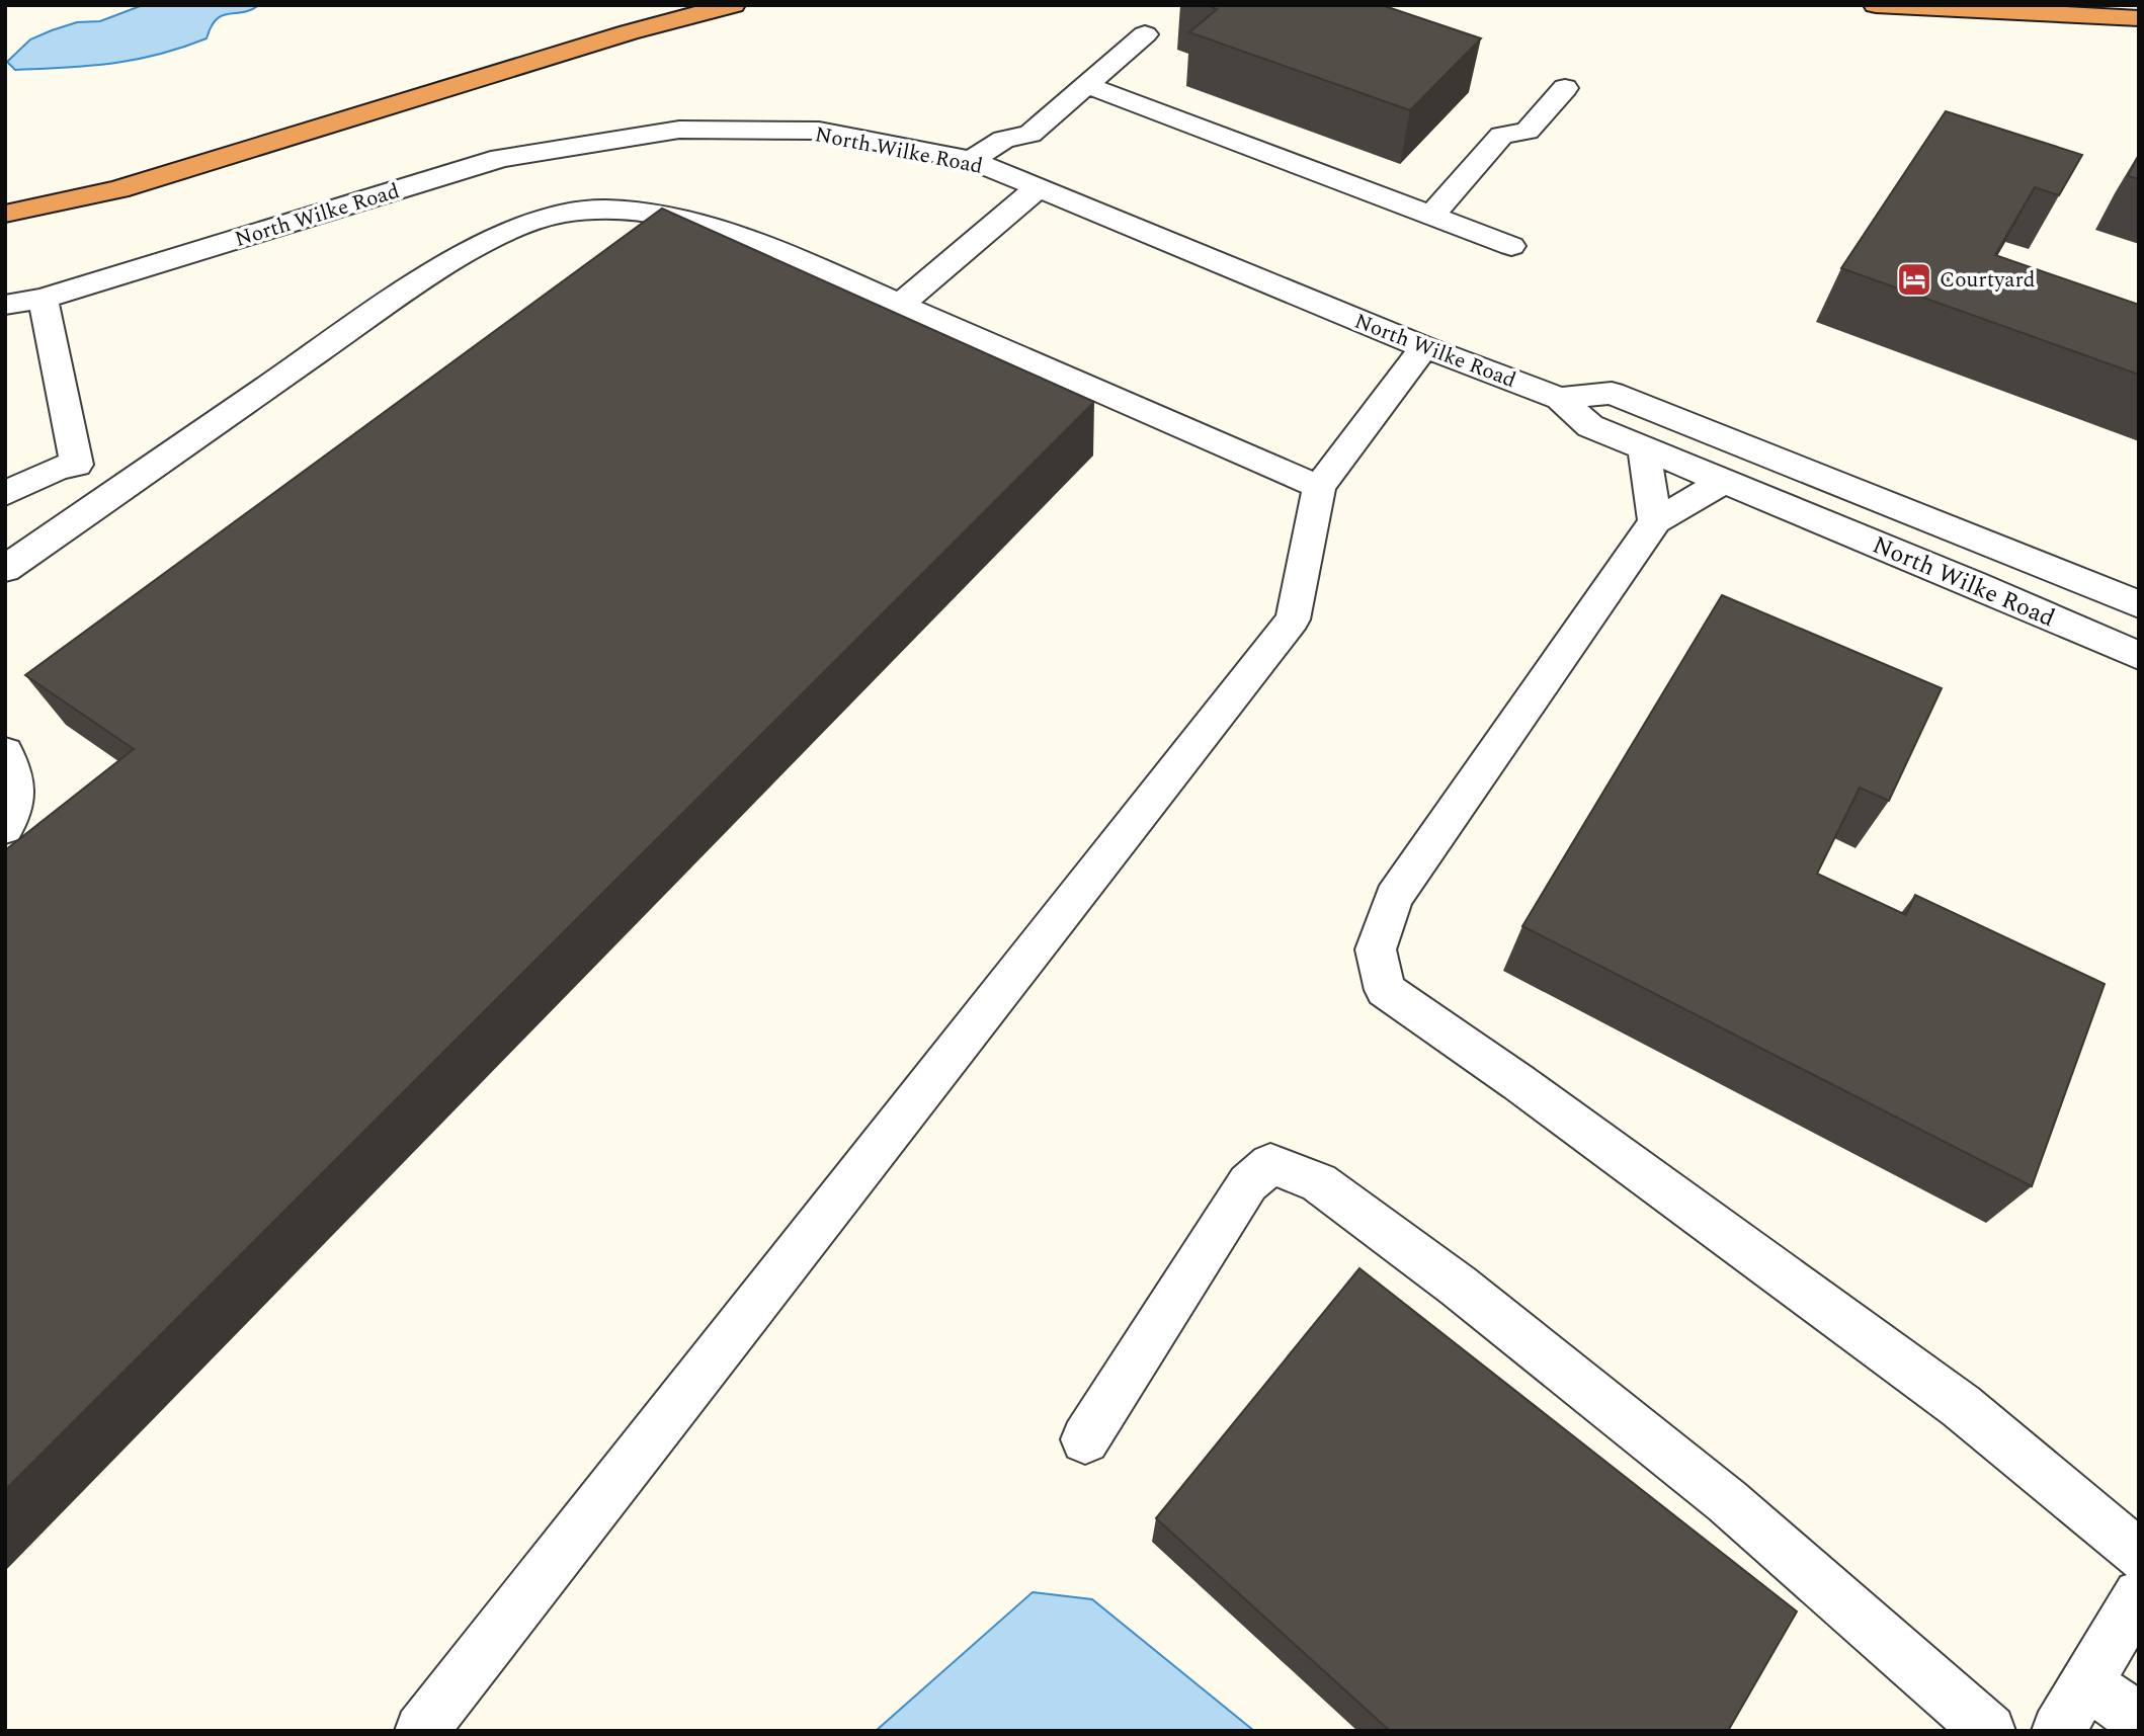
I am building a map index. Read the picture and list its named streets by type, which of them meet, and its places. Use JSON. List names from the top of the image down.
{
  "streets": {
    "street": ["North Wilke Road"]
  },
  "places": {
    "hotel": ["Courtyard"]
  }
}
